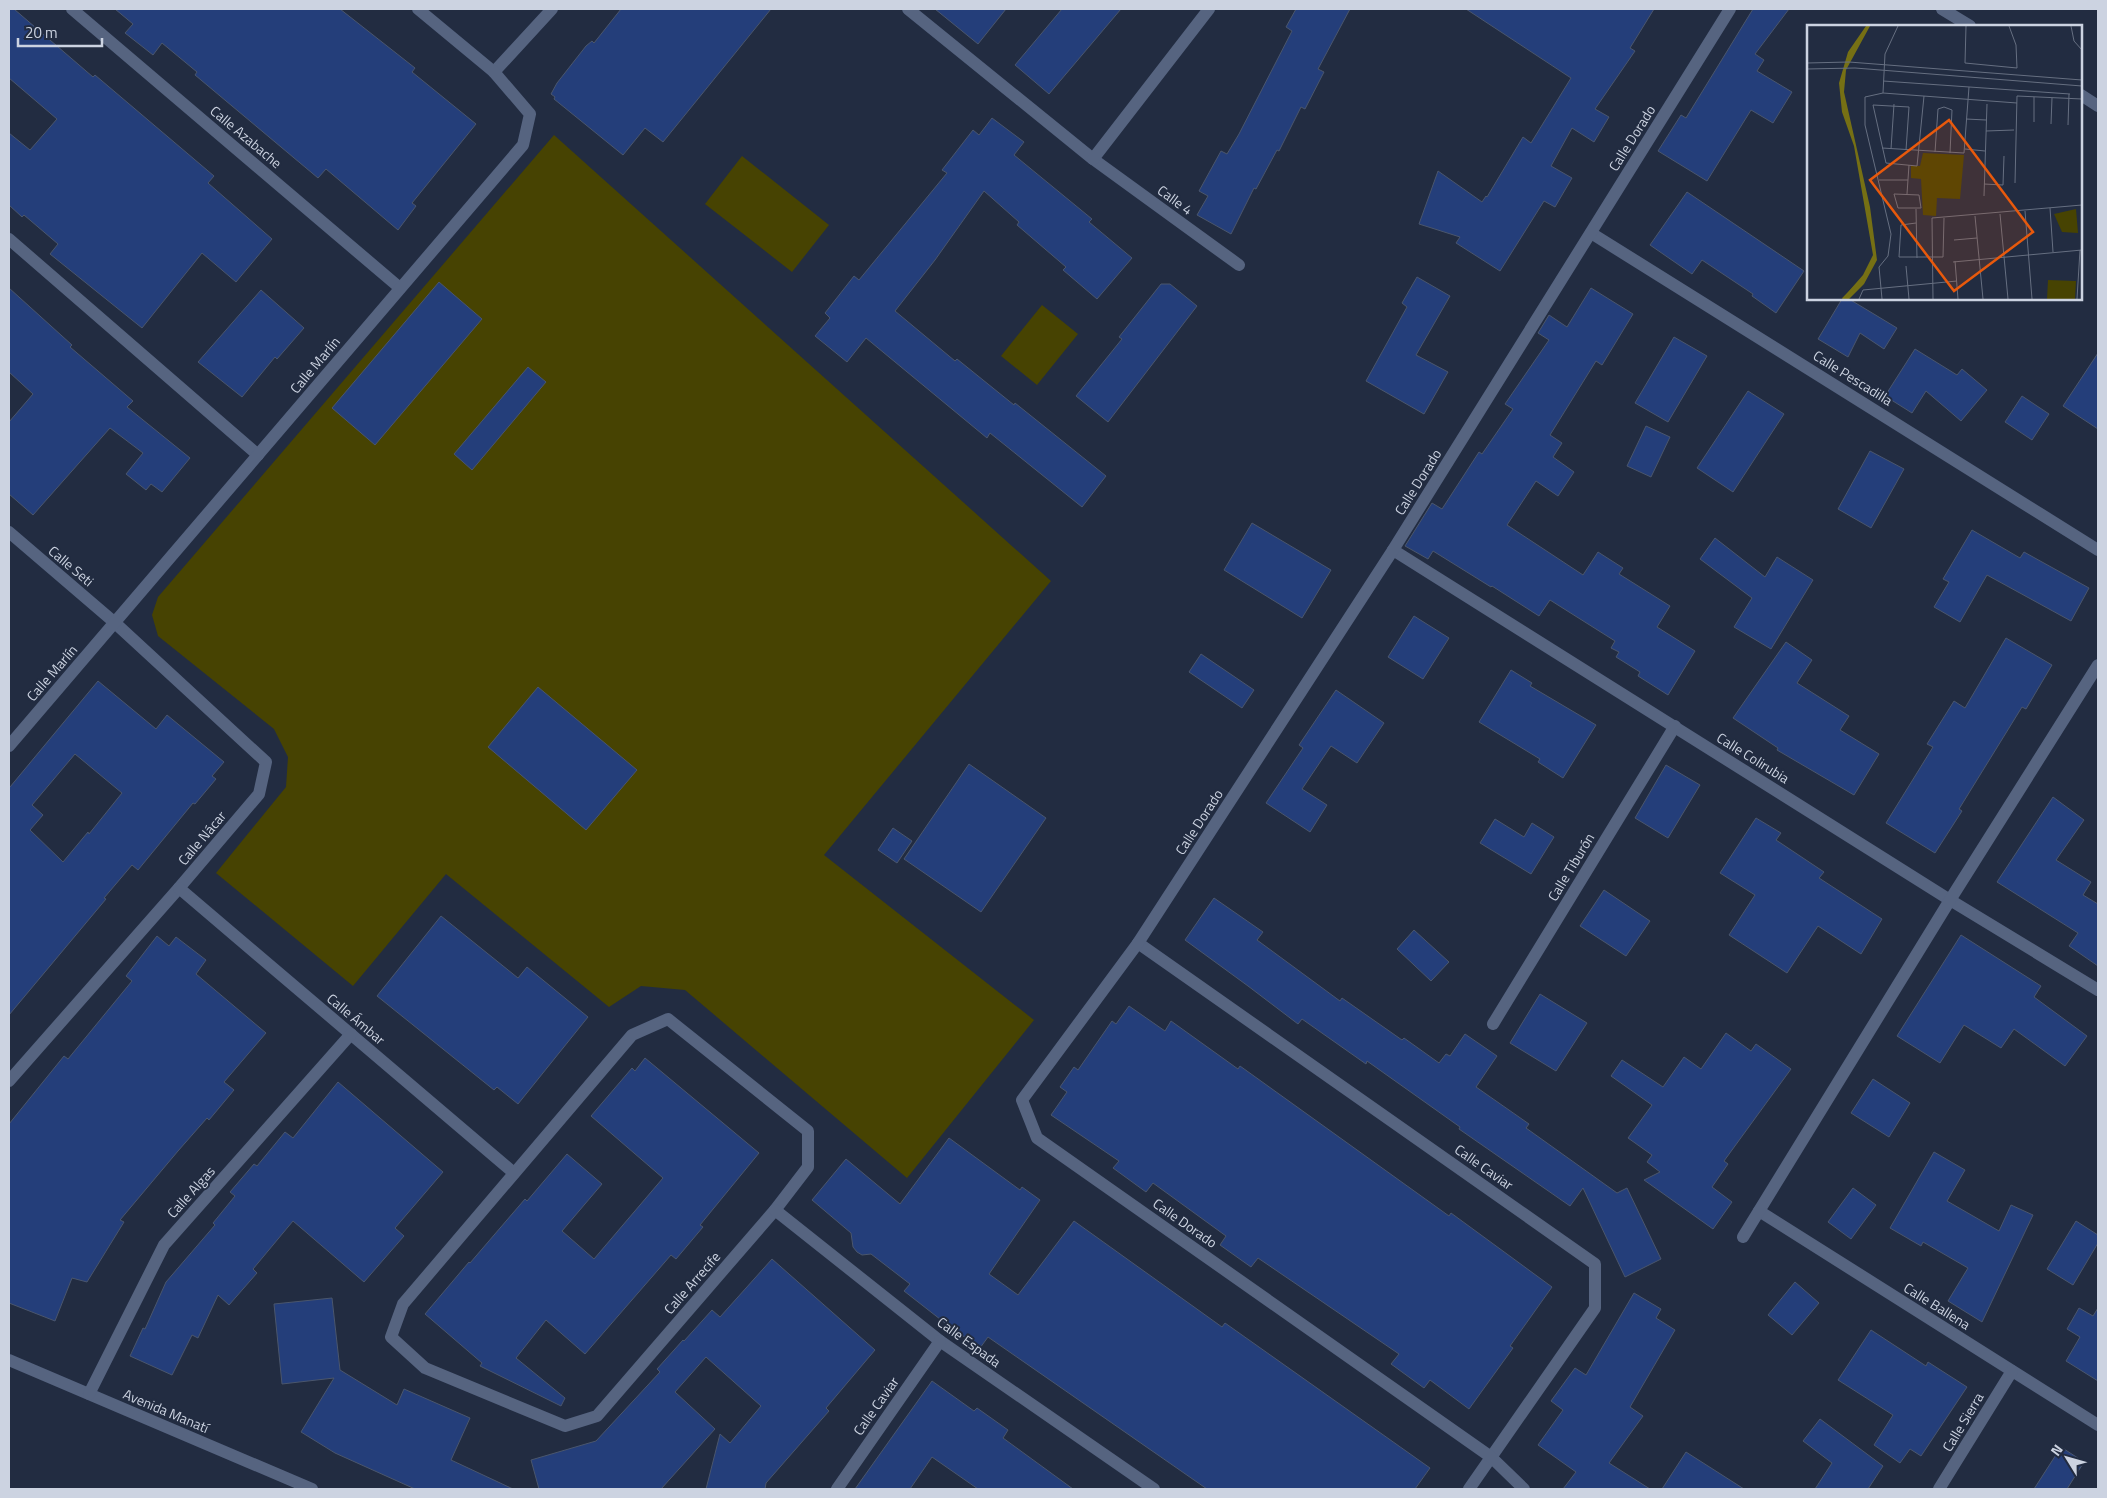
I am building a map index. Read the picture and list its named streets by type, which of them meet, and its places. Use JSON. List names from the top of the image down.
{
  "streets": {
    "street": [
      "Calle Azabache",
      "Calle Dorado",
      "Calle 4",
      "Calle Marlín",
      "Calle Pescadilla",
      "Calle Seti",
      "Calle Colirubia",
      "Calle Nácar",
      "Calle Tiburón",
      "Calle Ámbar",
      "Calle Caviar",
      "Calle Algas",
      "Calle Arrecife",
      "Calle Ballena",
      "Calle Espada",
      "Avenida Manatí",
      "Calle Sierra"
    ]
  },
  "crossings": [
    ["Calle Azabache", "Calle Marlín"],
    ["Calle Dorado", "Calle Pescadilla"],
    ["Calle Dorado", "Calle Colirubia"],
    ["Calle Dorado", "Calle Caviar"],
    ["Calle Marlín", "Calle Seti"],
    ["Calle Marlín", "Calle Nácar"],
    ["Calle Seti", "Calle Nácar"],
    ["Calle Colirubia", "Calle Tiburón"],
    ["Calle Nácar", "Calle Ámbar"],
    ["Calle Ámbar", "Calle Algas"],
    ["Calle Ámbar", "Calle Arrecife"],
    ["Calle Caviar", "Calle Espada"],
    ["Calle Algas", "Avenida Manatí"],
    ["Calle Arrecife", "Calle Espada"],
    ["Calle Ballena", "Calle Sierra"]
  ],
  "scale_bar": "20 m",
  "north": "top left"
}
